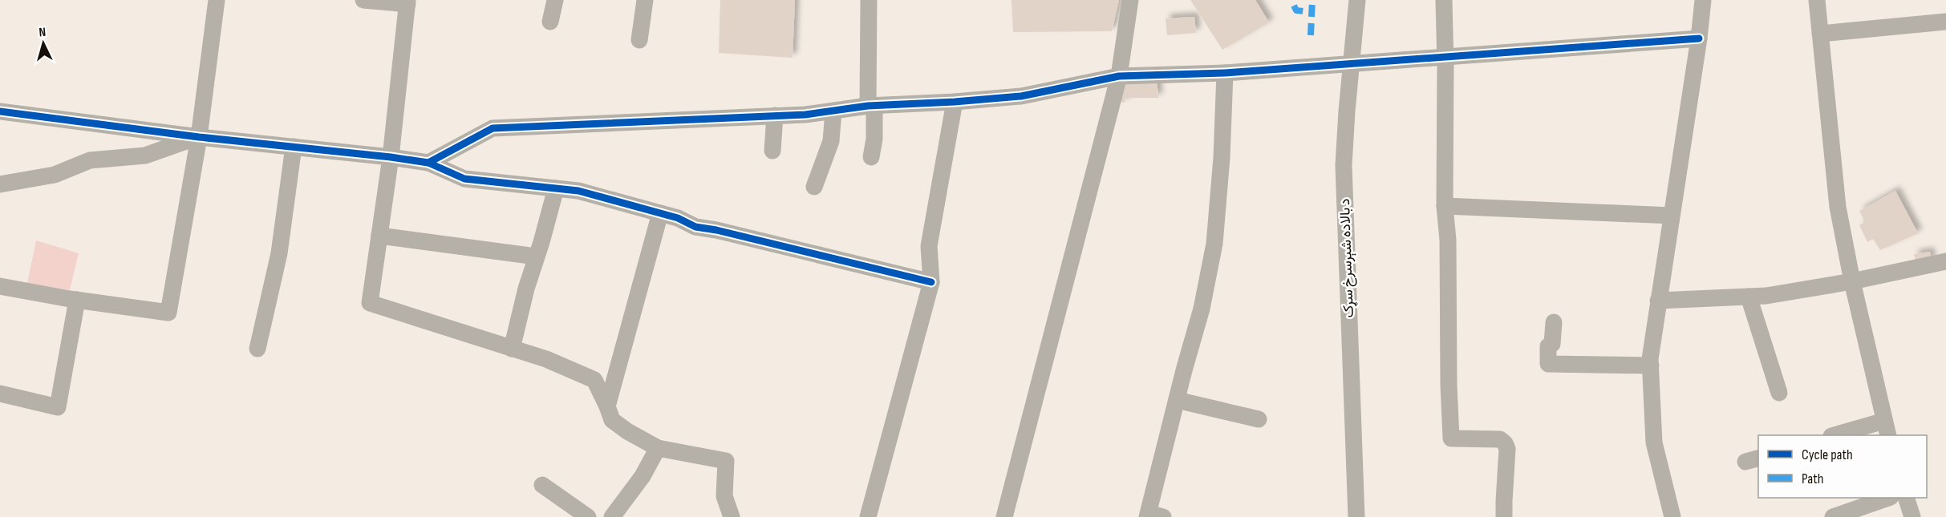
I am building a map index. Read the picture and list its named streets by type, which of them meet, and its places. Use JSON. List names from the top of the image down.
{
  "streets": {
    "street": ["د بالاده شېرسرخ سړک"]
  },
  "legend": ["Cycle path", "Path"],
  "north": "top"
}
